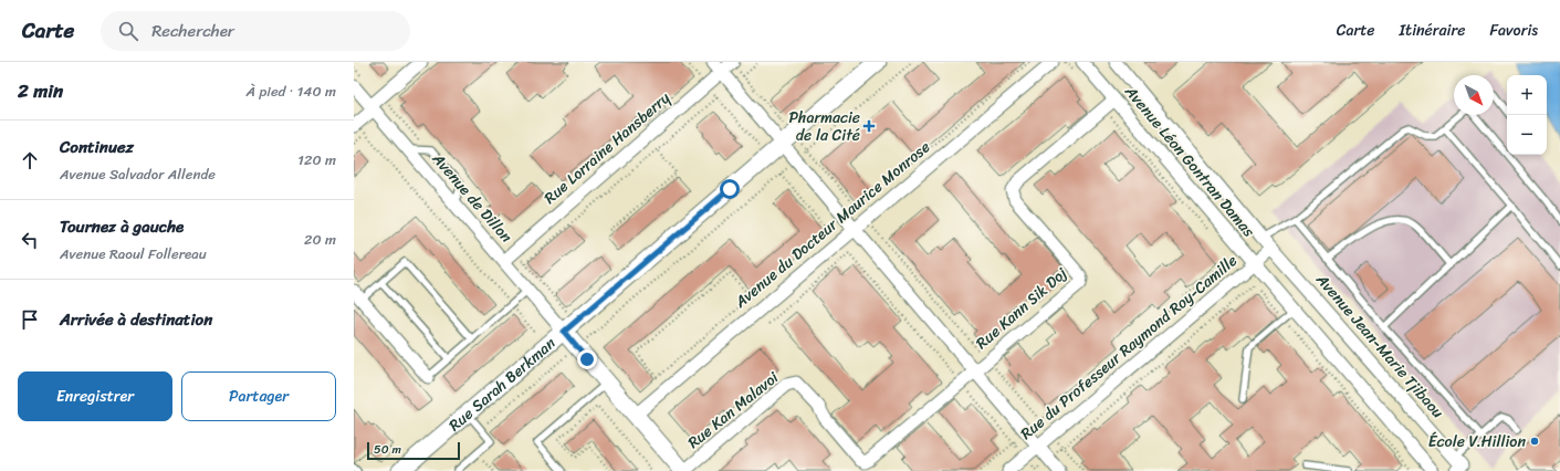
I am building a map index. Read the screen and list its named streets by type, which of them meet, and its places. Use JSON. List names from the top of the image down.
{
  "streets": {
    "main road": ["Rue Sarah Berkman"],
    "street": [
      "Rue Lorraine Hansberry",
      "Avenue Léon Gontran Damas",
      "Avenue de Dillon",
      "Avenue du Docteur Maurice Monrose",
      "Rue Kann Sik Doj",
      "Avenue Jean-Marie Tjibaou",
      "Rue du Professeur Raymond Roy-Camille",
      "Rue Kan Malavoi"
    ]
  },
  "crossings": [
    ["Rue Lorraine Hansberry", "Avenue de Dillon"],
    ["Avenue Léon Gontran Damas", "Rue Kann Sik Doj"],
    ["Avenue Léon Gontran Damas", "Avenue Jean-Marie Tjibaou"],
    ["Avenue Léon Gontran Damas", "Rue du Professeur Raymond Roy-Camille"],
    ["Avenue de Dillon", "Rue Sarah Berkman"],
    ["Rue Kann Sik Doj", "Rue Kan Malavoi"],
    ["Avenue Jean-Marie Tjibaou", "Rue du Professeur Raymond Roy-Camille"]
  ],
  "places": {
    "health": ["Pharmacie de la Cité"],
    "other": ["École V.Hillion"]
  },
  "scale_bar": "50 m",
  "north": "bottom right",
  "page": {
    "header": "Carte",
    "search": "Rechercher",
    "nav": ["Carte", "Itinéraire", "Favoris"],
    "heading": ["2 min", "À pied · 140 m"],
    "map_buttons": ["+", "−"],
    "list": [
      ["Continuez", "Avenue Salvador Allende", "120 m"],
      ["Tournez à gauche", "Avenue Raoul Follereau", "20 m"],
      "Arrivée à destination"
    ],
    "buttons": ["Enregistrer", "Partager"],
    "scale": "50 m"
  }
}
